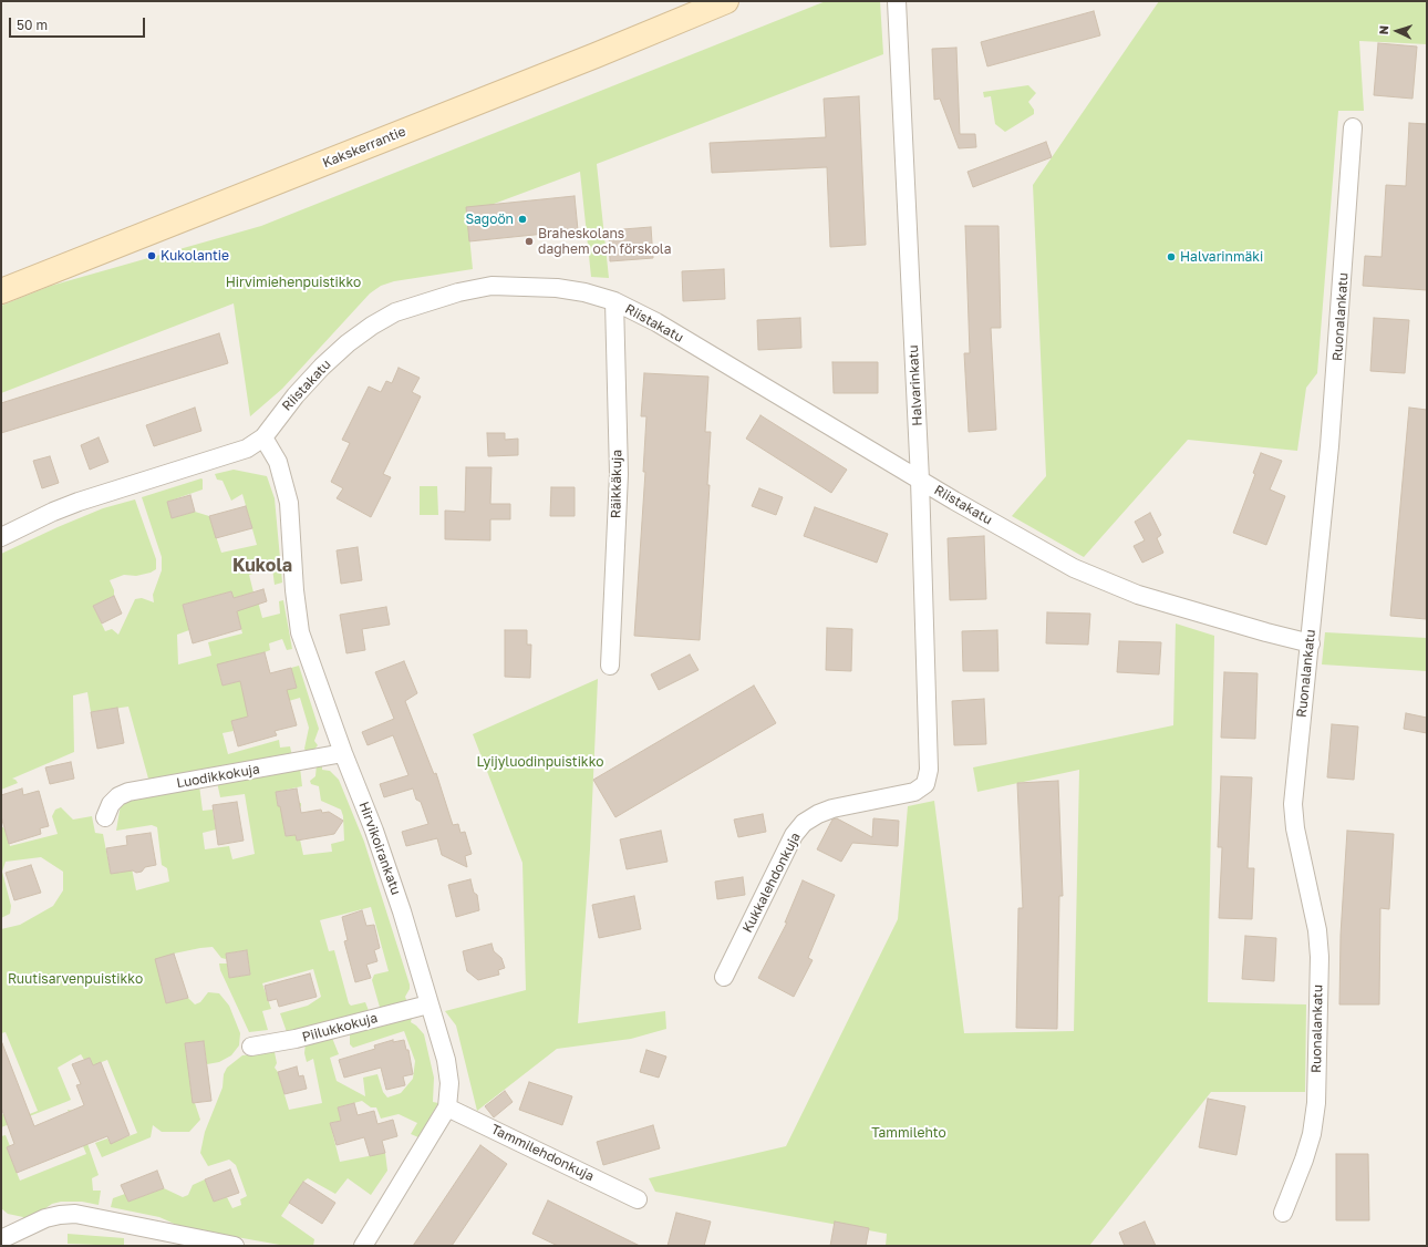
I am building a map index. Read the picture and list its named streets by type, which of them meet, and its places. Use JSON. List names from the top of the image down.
{
  "streets": {
    "main road": ["Kakskerrantie"],
    "street": [
      "Ruonalankatu",
      "Riistakatu",
      "Halvarinkatu",
      "Räikkäkuja",
      "Luodikkokuja",
      "Hirvikoirankatu",
      "Kukkalehdonkuja",
      "Piilukkokuja",
      "Tammilehdonkuja"
    ]
  },
  "crossings": [
    ["Ruonalankatu", "Riistakatu"],
    ["Riistakatu", "Halvarinkatu"],
    ["Riistakatu", "Räikkäkuja"],
    ["Riistakatu", "Hirvikoirankatu"],
    ["Halvarinkatu", "Kukkalehdonkuja"],
    ["Luodikkokuja", "Hirvikoirankatu"],
    ["Hirvikoirankatu", "Piilukkokuja"],
    ["Hirvikoirankatu", "Tammilehdonkuja"]
  ],
  "districts": ["Kukola"],
  "parks": [
    "Hirvimiehenpuistikko",
    "Lyijyluodinpuistikko",
    "Ruutisarvenpuistikko",
    "Tammilehto"
  ],
  "places": [
    "Sagoön",
    "Braheskolans daghem och förskola",
    "Kukolantie",
    "Halvarinmäki"
  ],
  "scale_bar": "50 m",
  "north": "left"
}
